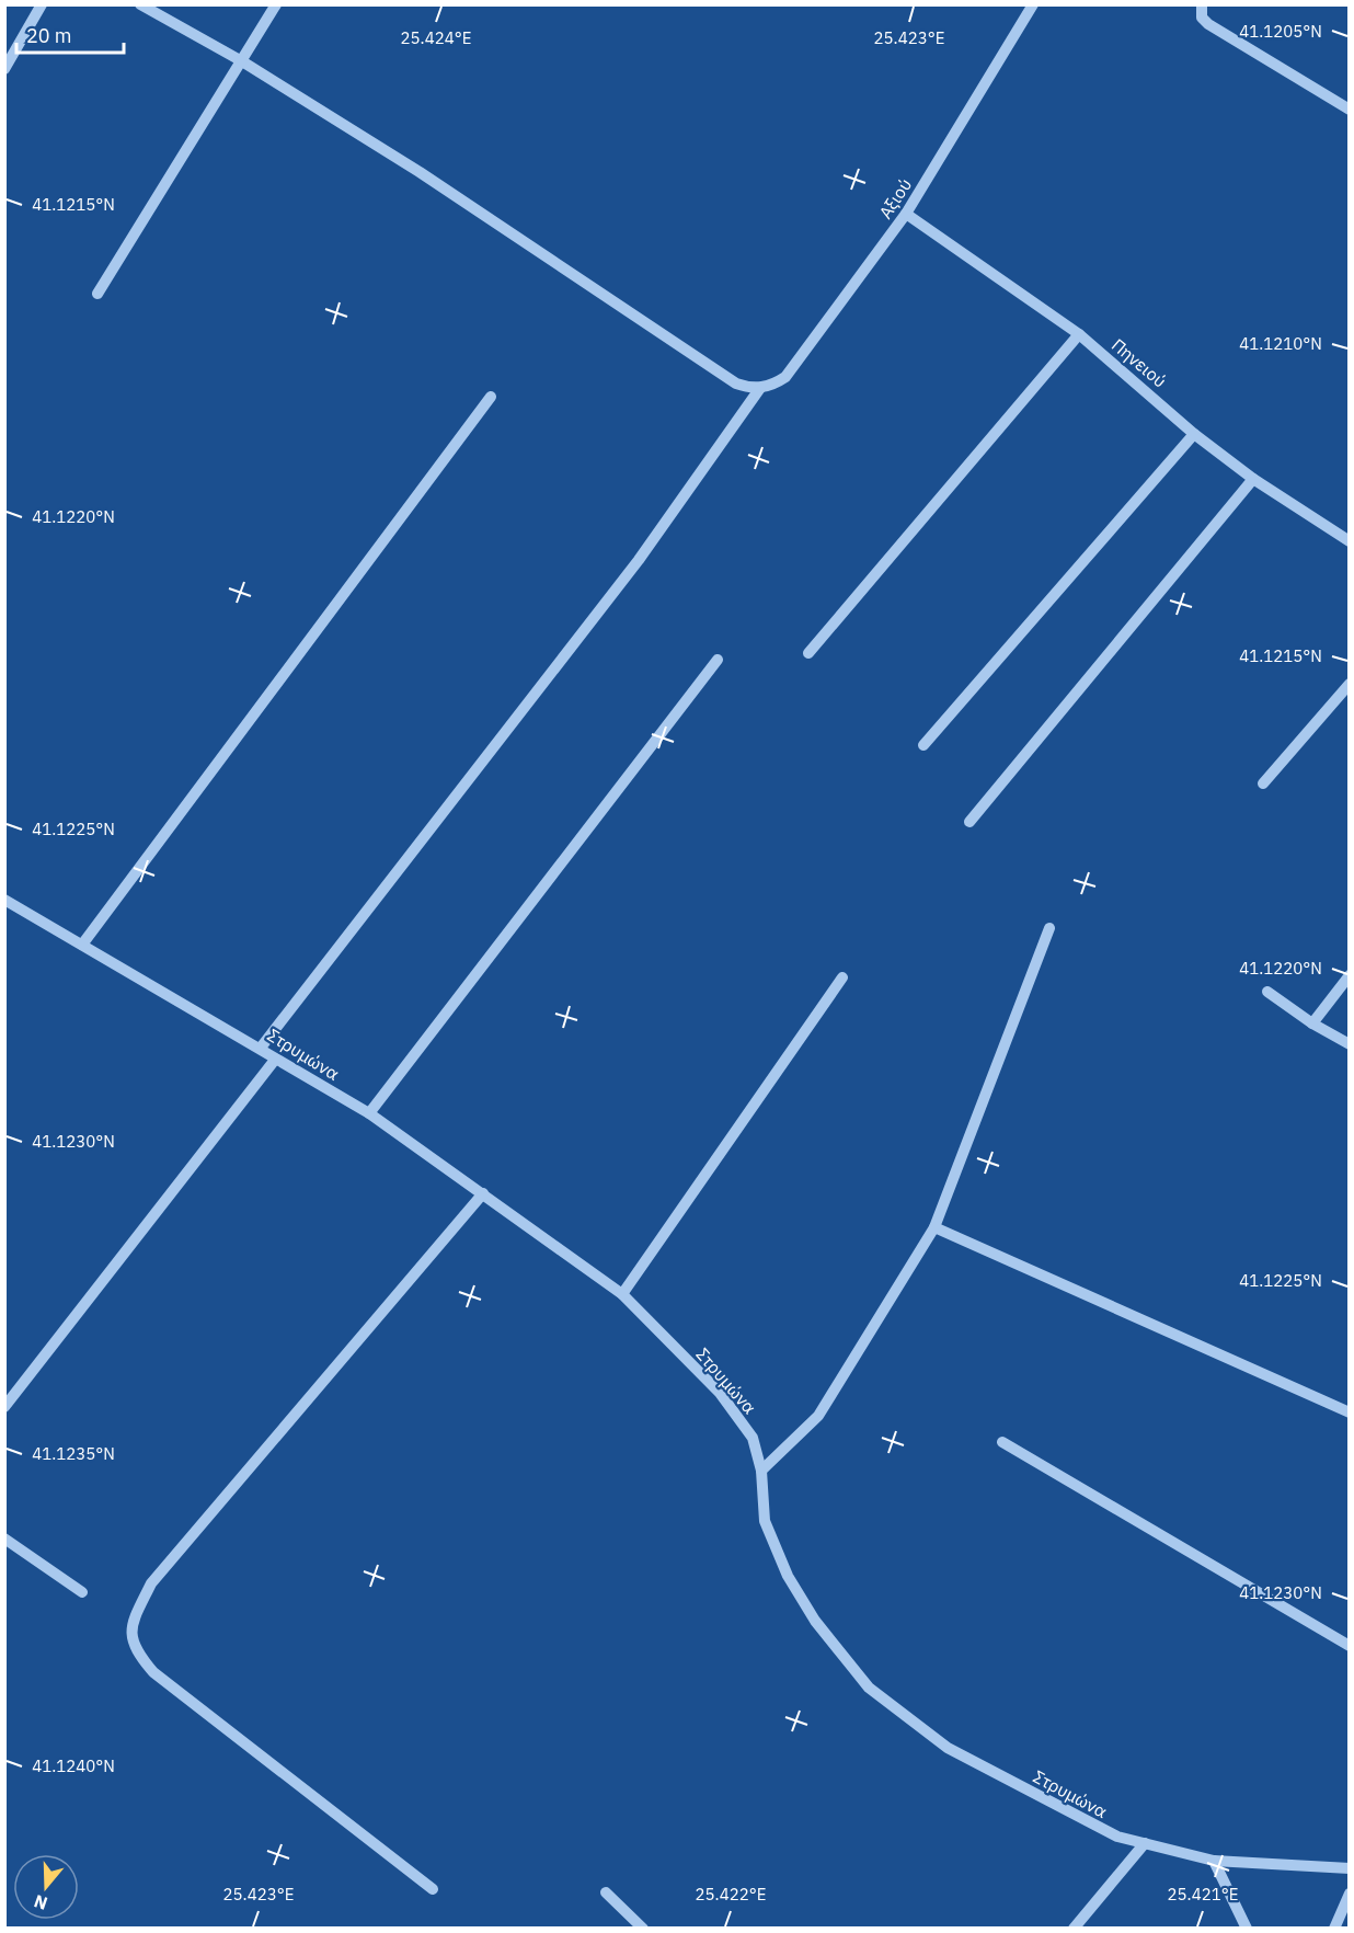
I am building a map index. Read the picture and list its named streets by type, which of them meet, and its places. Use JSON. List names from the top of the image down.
{
  "streets": {
    "street": ["Αξιού", "Πηνειού", "Στρυμώνα"]
  },
  "crossings": [
    ["Αξιού", "Πηνειού"]
  ],
  "scale_bar": "20 m",
  "north": "bottom",
  "coordinates": [
    "41.1205°N",
    "25.424°E",
    "25.423°E",
    "41.1215°N",
    "41.1210°N",
    "41.1220°N",
    "41.1225°N",
    "41.1230°N",
    "41.1235°N",
    "41.1240°N",
    "25.422°E",
    "25.421°E"
  ]
}
